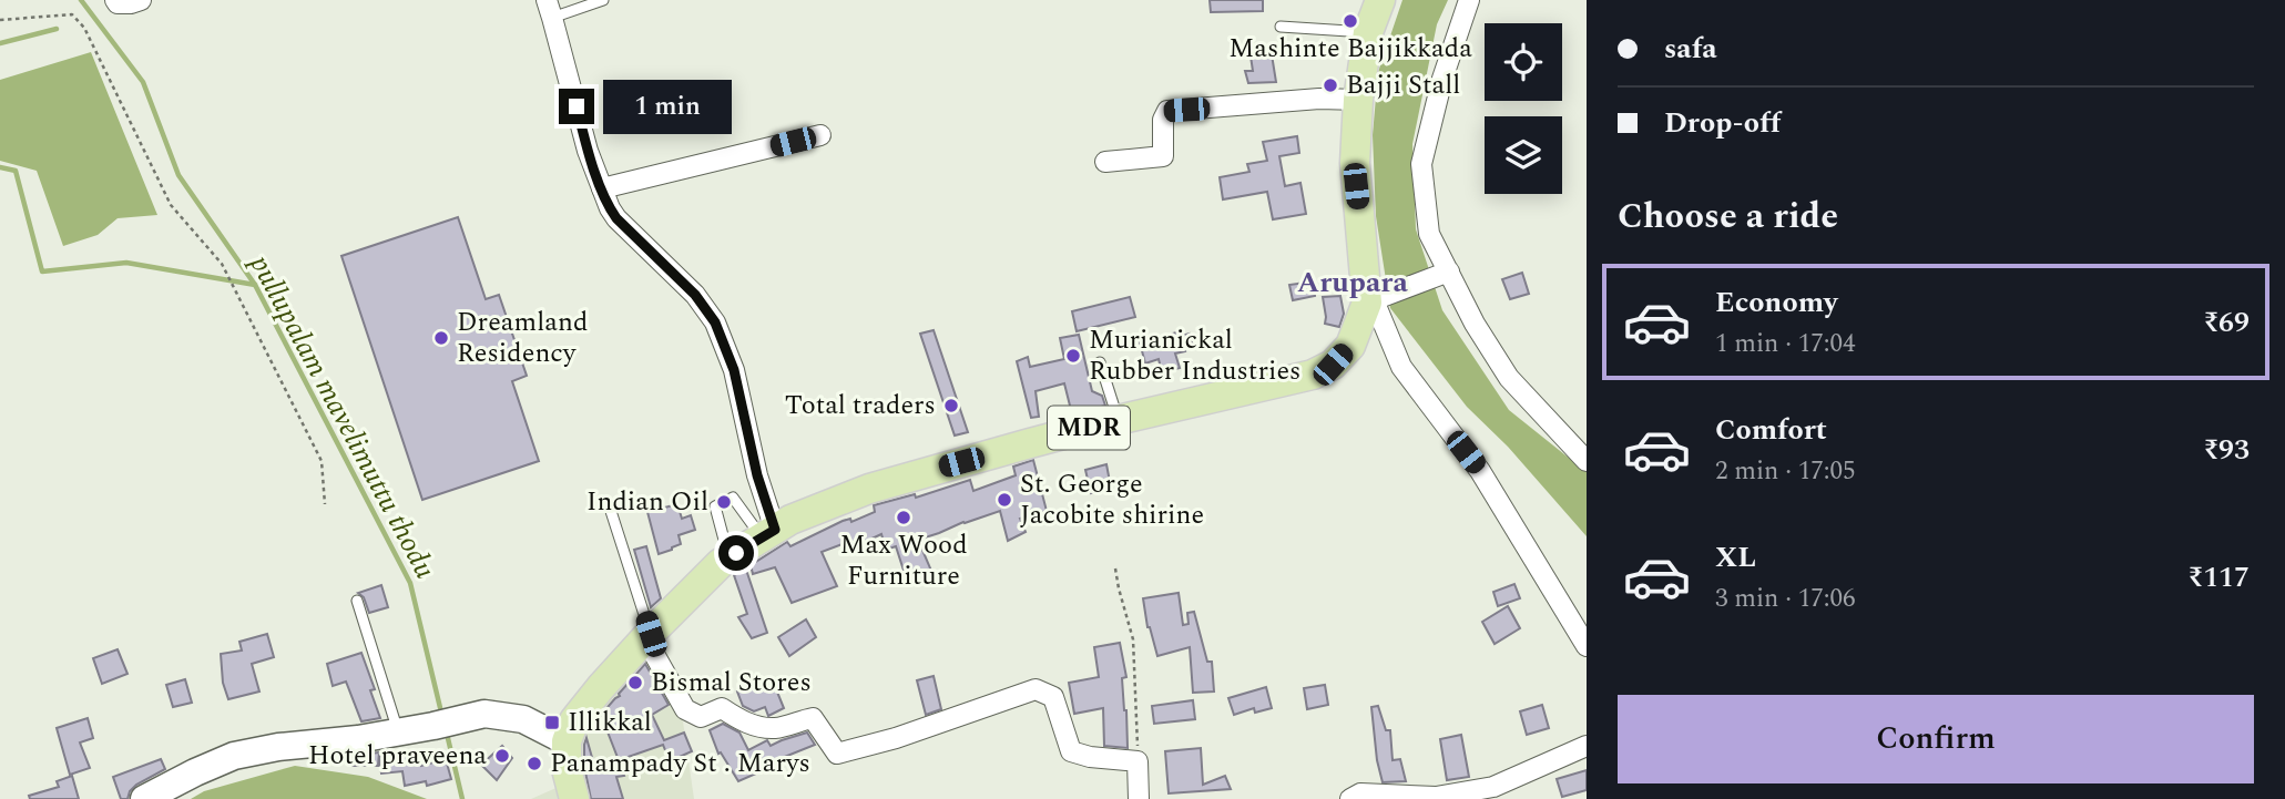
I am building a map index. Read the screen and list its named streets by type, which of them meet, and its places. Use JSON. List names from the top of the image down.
{
  "streets": {
    "main road": ["MDR"]
  },
  "districts": ["Arupara"],
  "water": ["pullupalam mavelimuttu thodu"],
  "places": {
    "other": [
      "Mashinte Bajjikkada",
      "Bajji Stall",
      "Dreamland Residency",
      "Murianickal Rubber Industries",
      "Total traders",
      "St. George Jacobite shirine",
      "Indian Oil",
      "Max Wood Furniture",
      "Bismal Stores",
      "Hotel praveena",
      "Panampady St . Marys"
    ],
    "transit": ["Illikkal"]
  },
  "page": {
    "banner": ["safa", "Drop-off"],
    "bubble": "1 min",
    "heading": "Choose a ride",
    "list": [
      {
        "name": "Economy",
        "note": "1 min · 17:04",
        "value": "₹69"
      },
      {
        "name": "Comfort",
        "note": "2 min · 17:05",
        "value": "₹93"
      },
      {
        "name": "XL",
        "note": "3 min · 17:06",
        "value": "₹117"
      }
    ],
    "buttons": "Confirm"
  }
}
